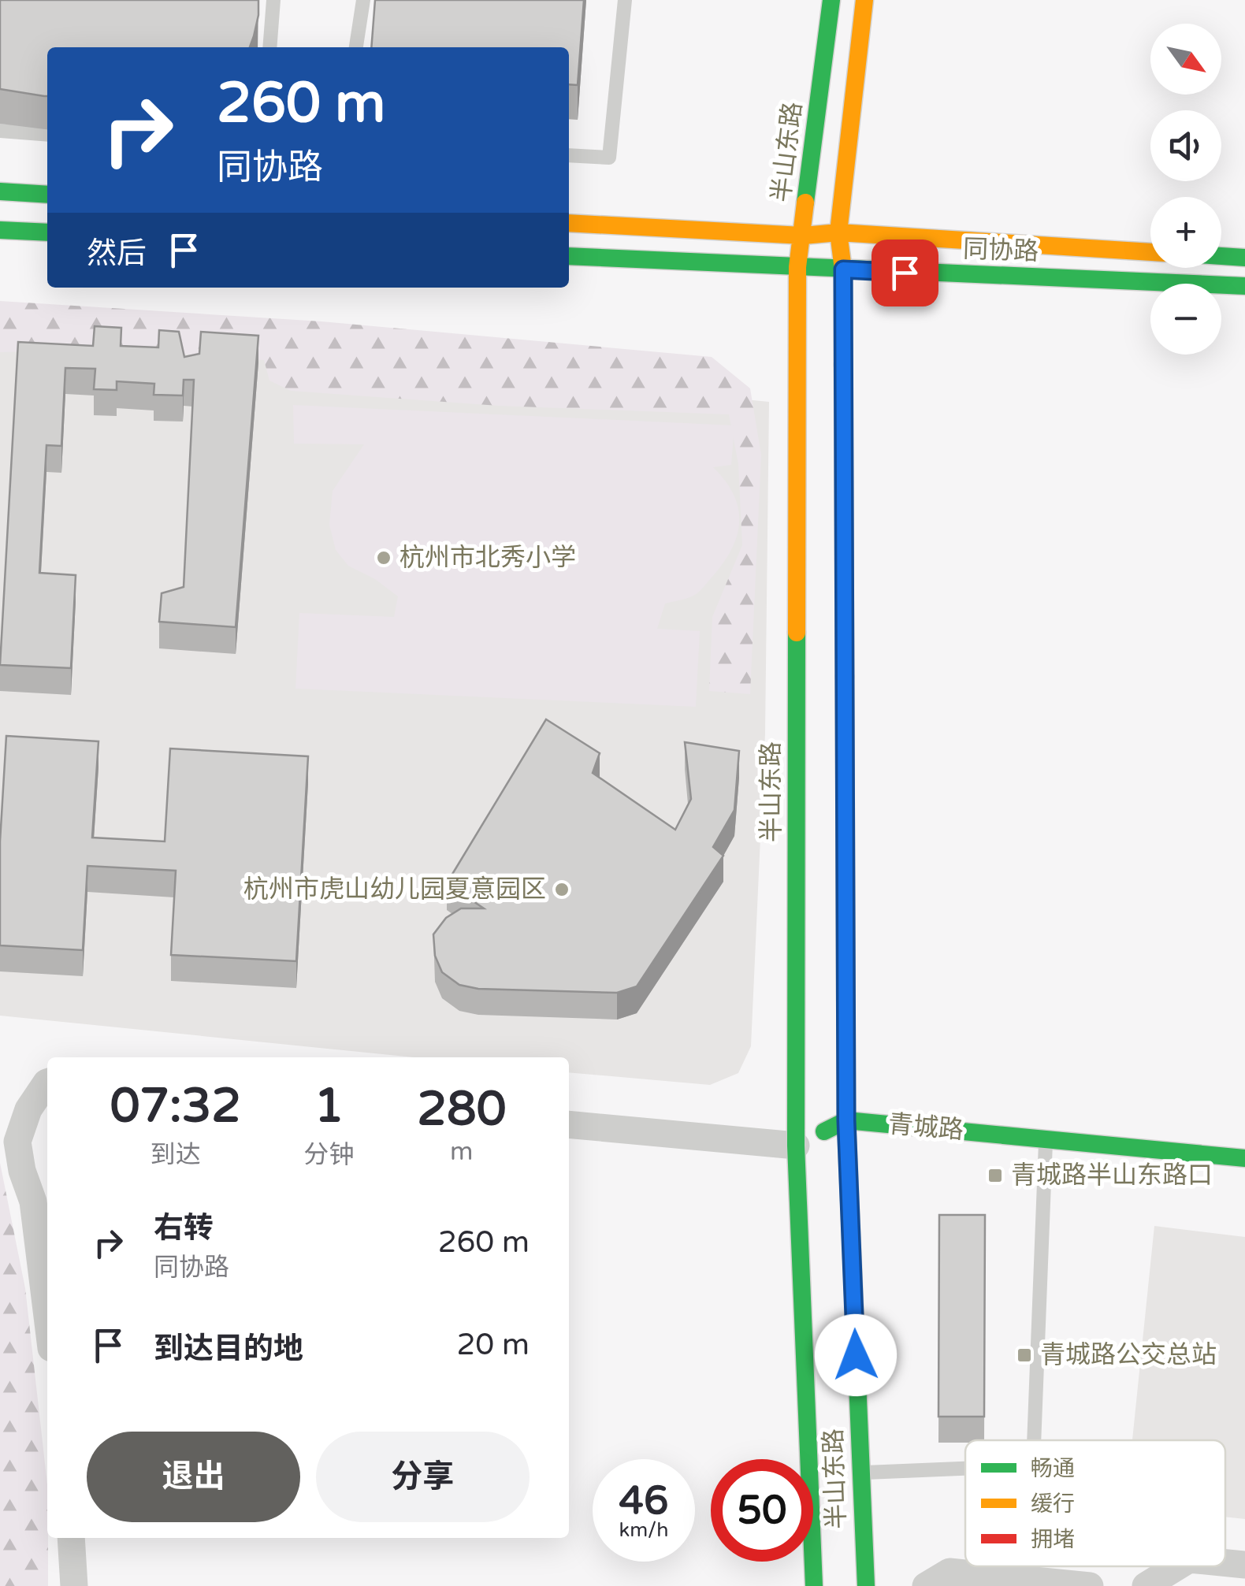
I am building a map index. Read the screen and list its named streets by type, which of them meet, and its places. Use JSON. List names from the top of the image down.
{
  "streets": {
    "main road": ["半山东路", "同协路", "青城路"]
  },
  "crossings": [
    ["半山东路", "同协路"],
    ["半山东路", "青城路"]
  ],
  "places": {
    "other": ["杭州市北秀小学", "杭州市虎山幼儿园夏意园区"],
    "transit": ["青城路半山东路口", "青城路公交总站"]
  },
  "legend": ["畅通", "缓行", "拥堵"],
  "north": "bottom right",
  "page": {
    "map_buttons": ["+", "−"],
    "turn": ["260 m", "同协路"],
    "then": "然后",
    "eta": [
      "07:32",
      "到达",
      "1",
      "分钟",
      "280",
      "m"
    ],
    "list": [
      {
        "name": "右转",
        "note": "同协路",
        "value": "260 m"
      },
      {
        "name": "到达目的地",
        "value": "20 m"
      }
    ],
    "buttons": ["退出", "分享"],
    "speed": "46 km/h",
    "limit": "50"
  }
}
